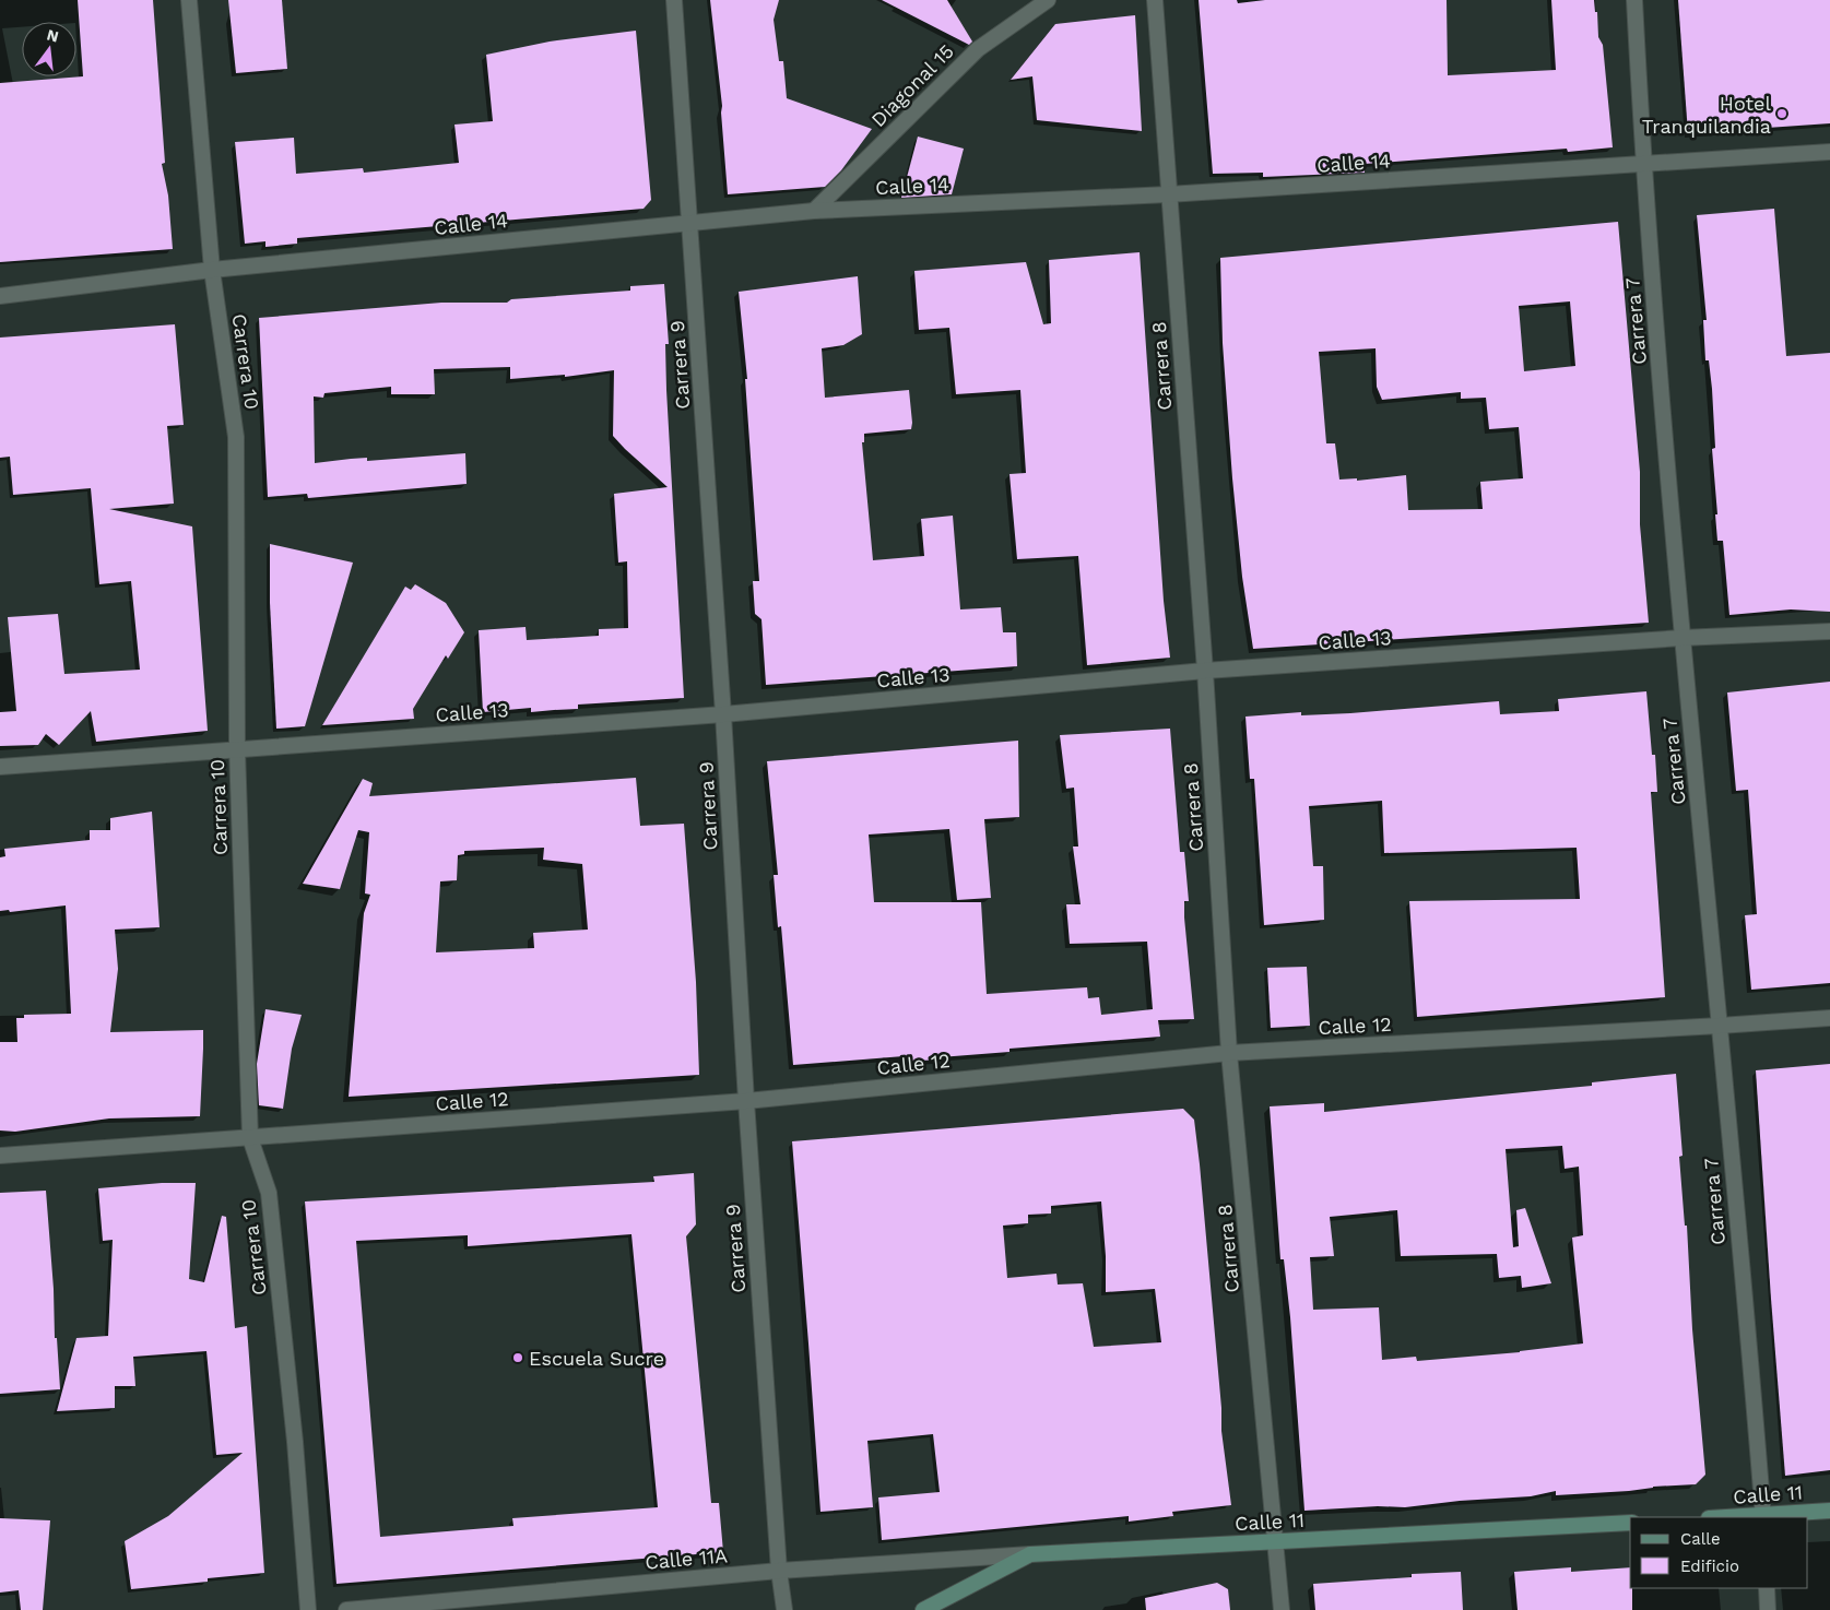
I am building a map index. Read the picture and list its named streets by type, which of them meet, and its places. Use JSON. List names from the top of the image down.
{
  "streets": {
    "main road": ["Calle 11"],
    "street": [
      "Diagonal 15",
      "Calle 14",
      "Carrera 7",
      "Carrera 10",
      "Carrera 9",
      "Carrera 8",
      "Calle 13",
      "Calle 12",
      "Calle 11A"
    ]
  },
  "crossings": [
    ["Diagonal 15", "Calle 14"],
    ["Calle 14", "Carrera 7"],
    ["Calle 14", "Carrera 10"],
    ["Calle 14", "Carrera 9"],
    ["Calle 14", "Carrera 8"],
    ["Carrera 7", "Calle 13"],
    ["Carrera 7", "Calle 12"],
    ["Carrera 7", "Calle 11"],
    ["Carrera 10", "Calle 13"],
    ["Carrera 10", "Calle 12"],
    ["Carrera 9", "Calle 13"],
    ["Carrera 9", "Calle 12"],
    ["Carrera 9", "Calle 11A"],
    ["Carrera 8", "Calle 13"],
    ["Carrera 8", "Calle 12"],
    ["Carrera 8", "Calle 11"],
    ["Calle 11", "Calle 11A"]
  ],
  "places": ["Hotel Tranquilandia", "Escuela Sucre"],
  "legend": ["Calle", "Edificio"],
  "north": "top"
}
